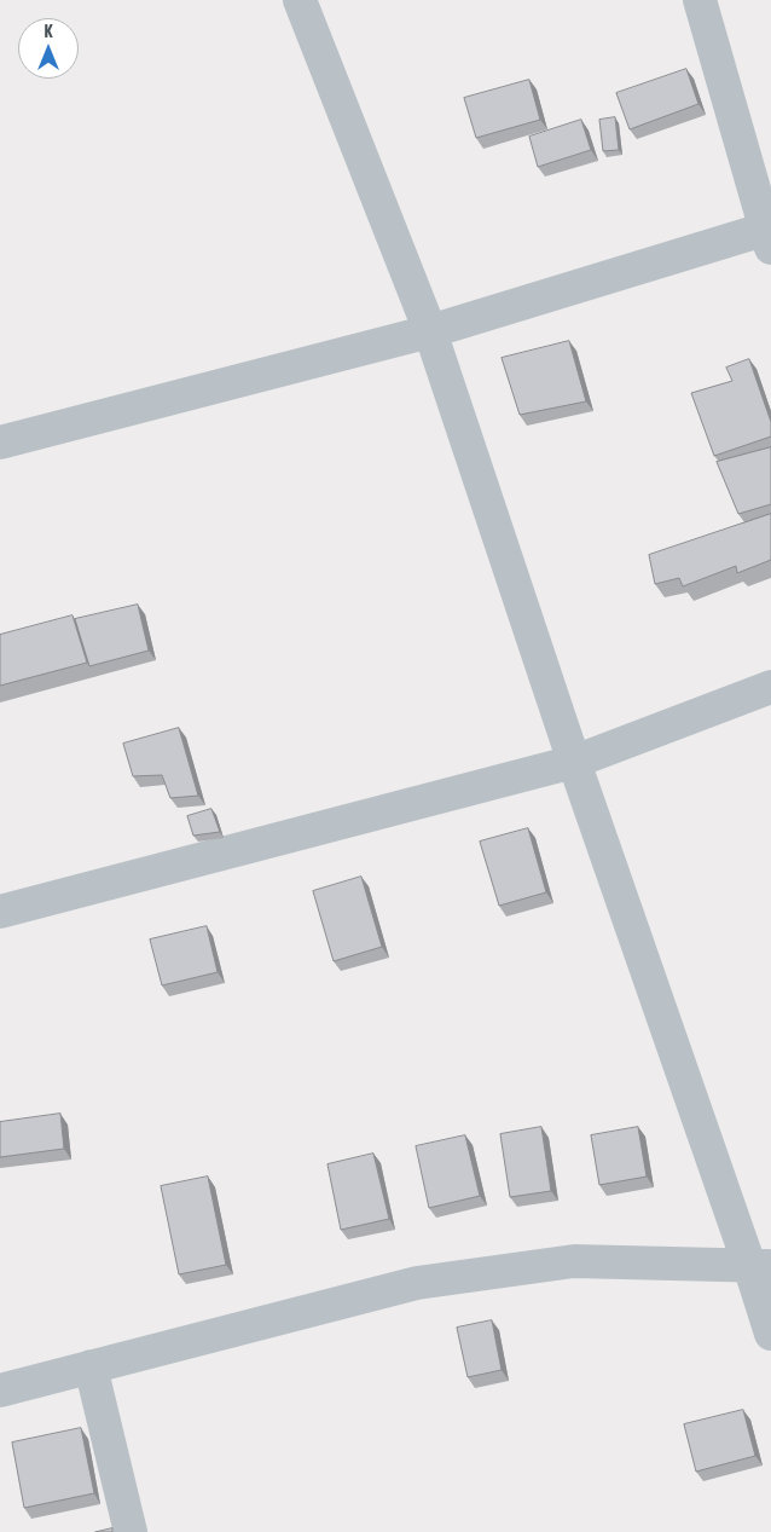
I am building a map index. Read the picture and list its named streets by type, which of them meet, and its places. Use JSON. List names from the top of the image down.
{
  "north": "top"
}
